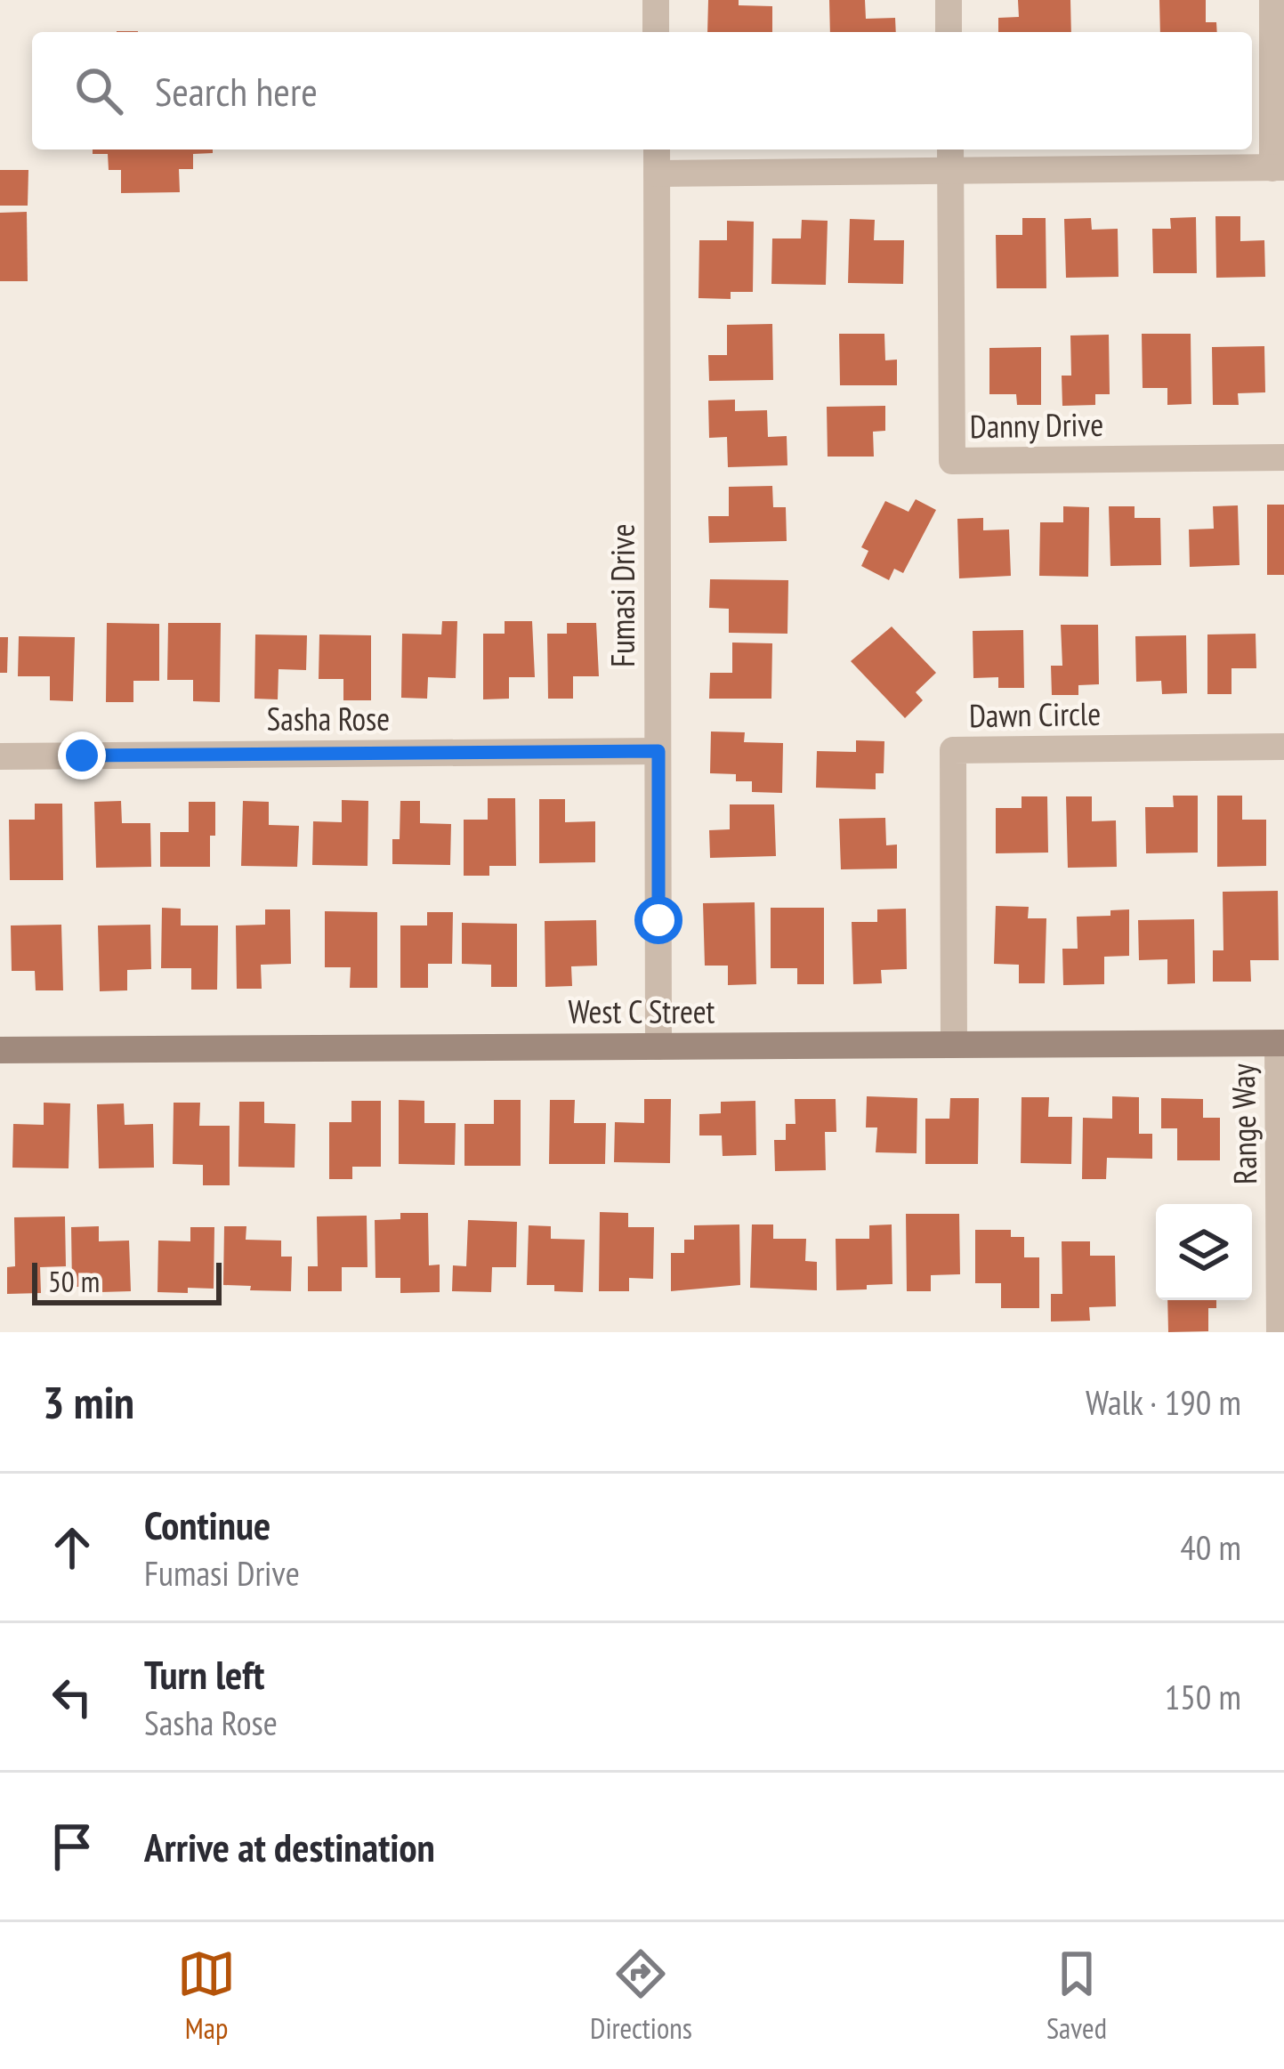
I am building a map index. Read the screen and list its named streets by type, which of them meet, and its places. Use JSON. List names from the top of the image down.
{
  "streets": {
    "street": [
      "Danny Drive",
      "Fumasi Drive",
      "Dawn Circle",
      "Sasha Rose",
      "West C Street",
      "Range Way"
    ]
  },
  "crossings": [
    ["Fumasi Drive", "Sasha Rose"],
    ["Fumasi Drive", "West C Street"],
    ["Dawn Circle", "West C Street"],
    ["West C Street", "Range Way"]
  ],
  "scale_bar": "50 m",
  "page": {
    "search": "Search here",
    "scale": "50 m",
    "heading": ["3 min", "Walk · 190 m"],
    "list": [
      ["Continue", "Fumasi Drive", "40 m"],
      ["Turn left", "Sasha Rose", "150 m"],
      "Arrive at destination"
    ],
    "nav": ["Map", "Directions", "Saved"]
  }
}
